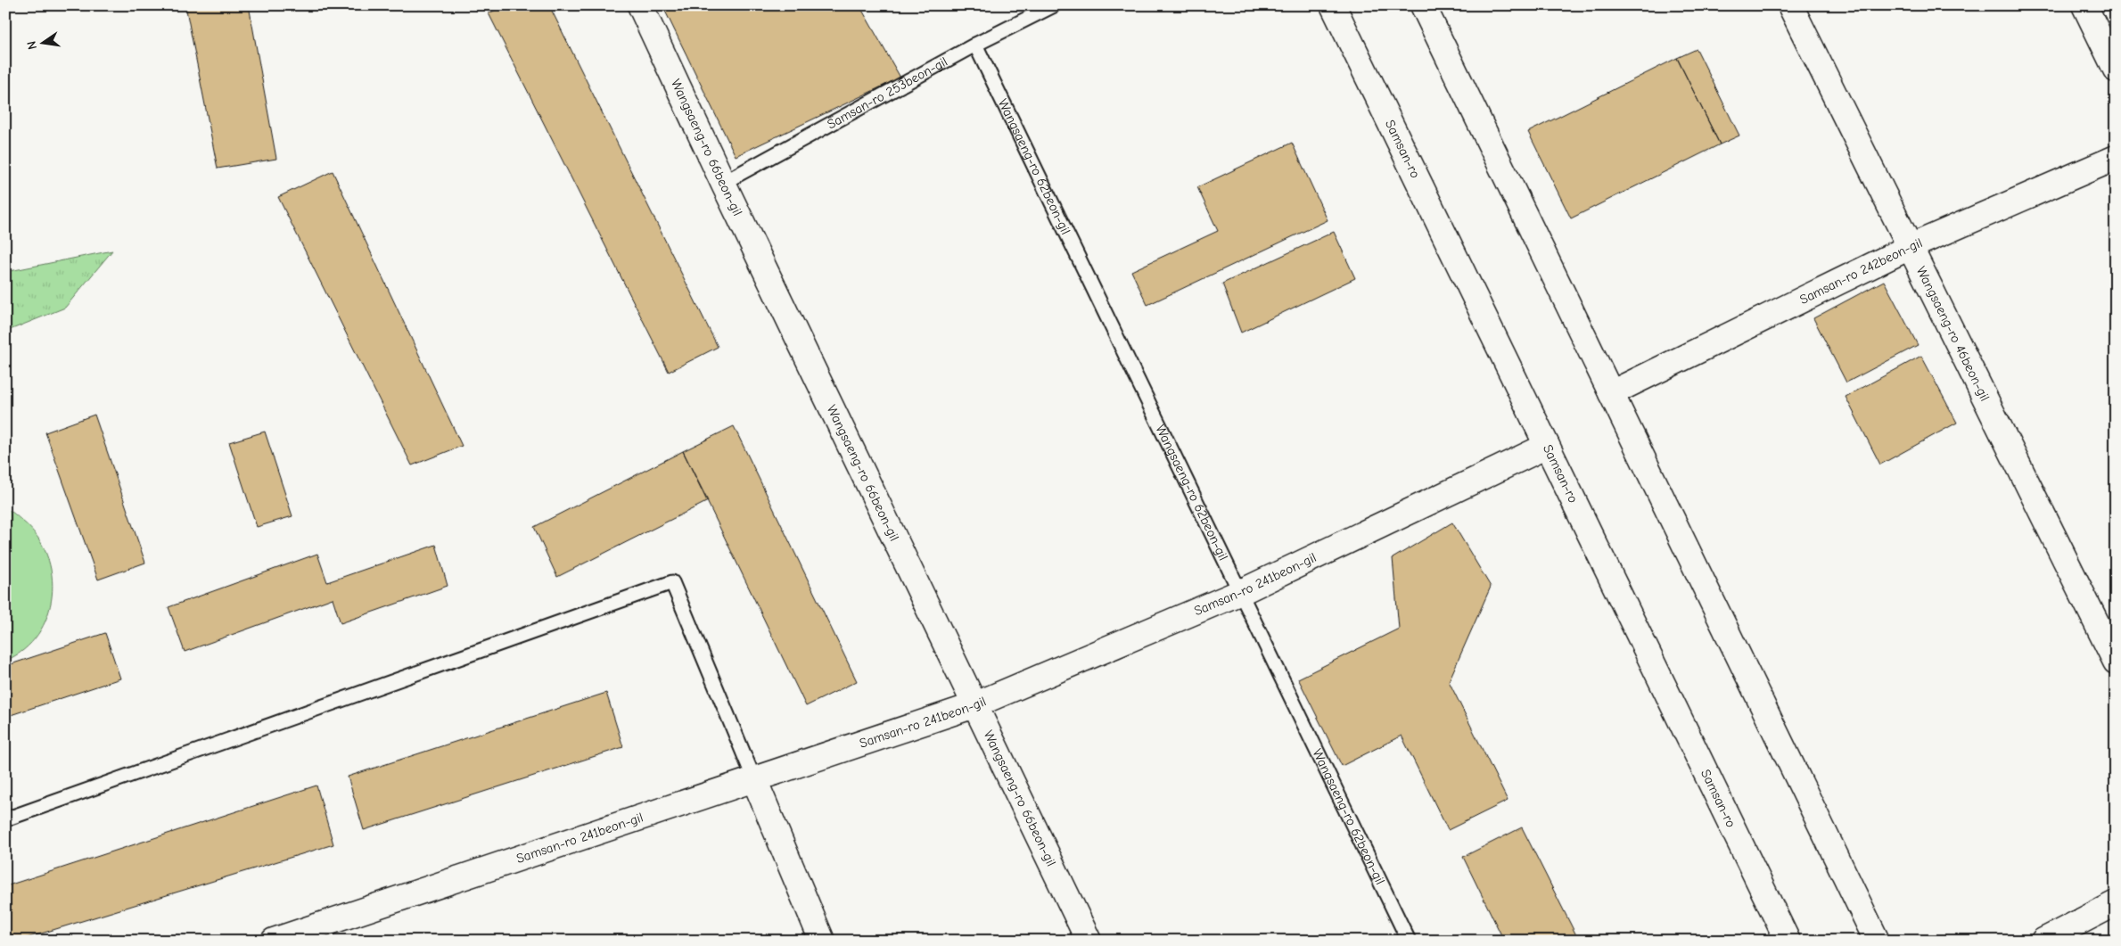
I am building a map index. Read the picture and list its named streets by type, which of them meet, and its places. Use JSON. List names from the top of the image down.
{
  "streets": {
    "street": [
      "Wangsaeng-ro 66beon-gil",
      "Samsan-ro",
      "Samsan-ro 242beon-gil",
      "Wangsaeng-ro 46beon-gil",
      "Samsan-ro 241beon-gil"
    ],
    "lane": ["Samsan-ro 253beon-gil", "Wangsaeng-ro 62beon-gil"]
  },
  "crossings": [
    ["Samsan-ro 253beon-gil", "Wangsaeng-ro 66beon-gil"],
    ["Samsan-ro 253beon-gil", "Wangsaeng-ro 62beon-gil"],
    ["Wangsaeng-ro 66beon-gil", "Samsan-ro 241beon-gil"],
    ["Samsan-ro", "Samsan-ro 241beon-gil"],
    ["Wangsaeng-ro 62beon-gil", "Samsan-ro 241beon-gil"],
    ["Samsan-ro 242beon-gil", "Wangsaeng-ro 46beon-gil"]
  ],
  "north": "left"
}
